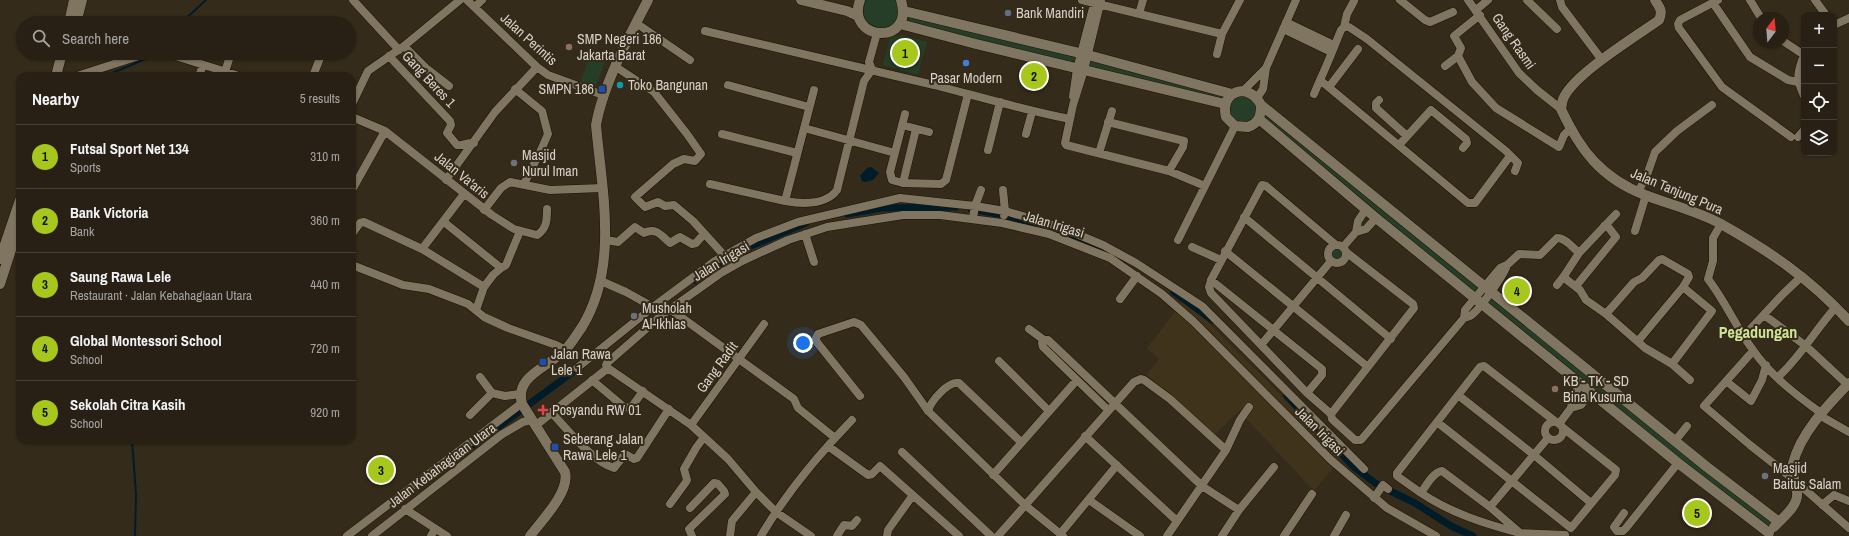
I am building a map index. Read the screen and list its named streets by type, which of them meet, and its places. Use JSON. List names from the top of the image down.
{
  "streets": {
    "street": [
      "Jalan Perintis",
      "Gang Rasmi",
      "Gang Beres 1",
      "Jalan Va'aris",
      "Jalan Tanjung Pura",
      "Jalan Irigasi",
      "Gang Radit",
      "Jalan Kebahagiaan Utara"
    ]
  },
  "crossings": [
    ["Gang Rasmi", "Jalan Tanjung Pura"],
    ["Jalan Irigasi", "Jalan Kebahagiaan Utara"]
  ],
  "districts": ["Pegadungan"],
  "places": {
    "other": [
      "Bank Mandiri",
      "SMP Negeri 186 Jakarta Barat",
      "Pasar Modern",
      "Toko Bangunan",
      "Masjid Nurul Iman",
      "Musholah Al-Ikhlas",
      "KB - TK - SD Bina Kusuma",
      "Masjid Baitus Salam"
    ],
    "transit": ["SMPN 186", "Jalan Rawa Lele 1", "Seberang Jalan Rawa Lele 1"],
    "health": ["Posyandu RW 01"]
  },
  "north": "top",
  "page": {
    "map_buttons": ["+", "−"],
    "search": "Search here",
    "pins": [
      "1",
      "2",
      "4",
      "3",
      "5"
    ],
    "heading": ["Nearby", "5 results"],
    "list": [
      {
        "mark": "1",
        "name": "Futsal Sport Net 134",
        "note": "Sports",
        "value": "310 m"
      },
      {
        "mark": "2",
        "name": "Bank Victoria",
        "note": "Bank",
        "value": "360 m"
      },
      {
        "mark": "3",
        "name": "Saung Rawa Lele",
        "note": "Restaurant · Jalan Kebahagiaan Utara",
        "value": "440 m"
      },
      {
        "mark": "4",
        "name": "Global Montessori School",
        "note": "School",
        "value": "720 m"
      },
      {
        "mark": "5",
        "name": "Sekolah Citra Kasih",
        "note": "School",
        "value": "920 m"
      }
    ]
  }
}
